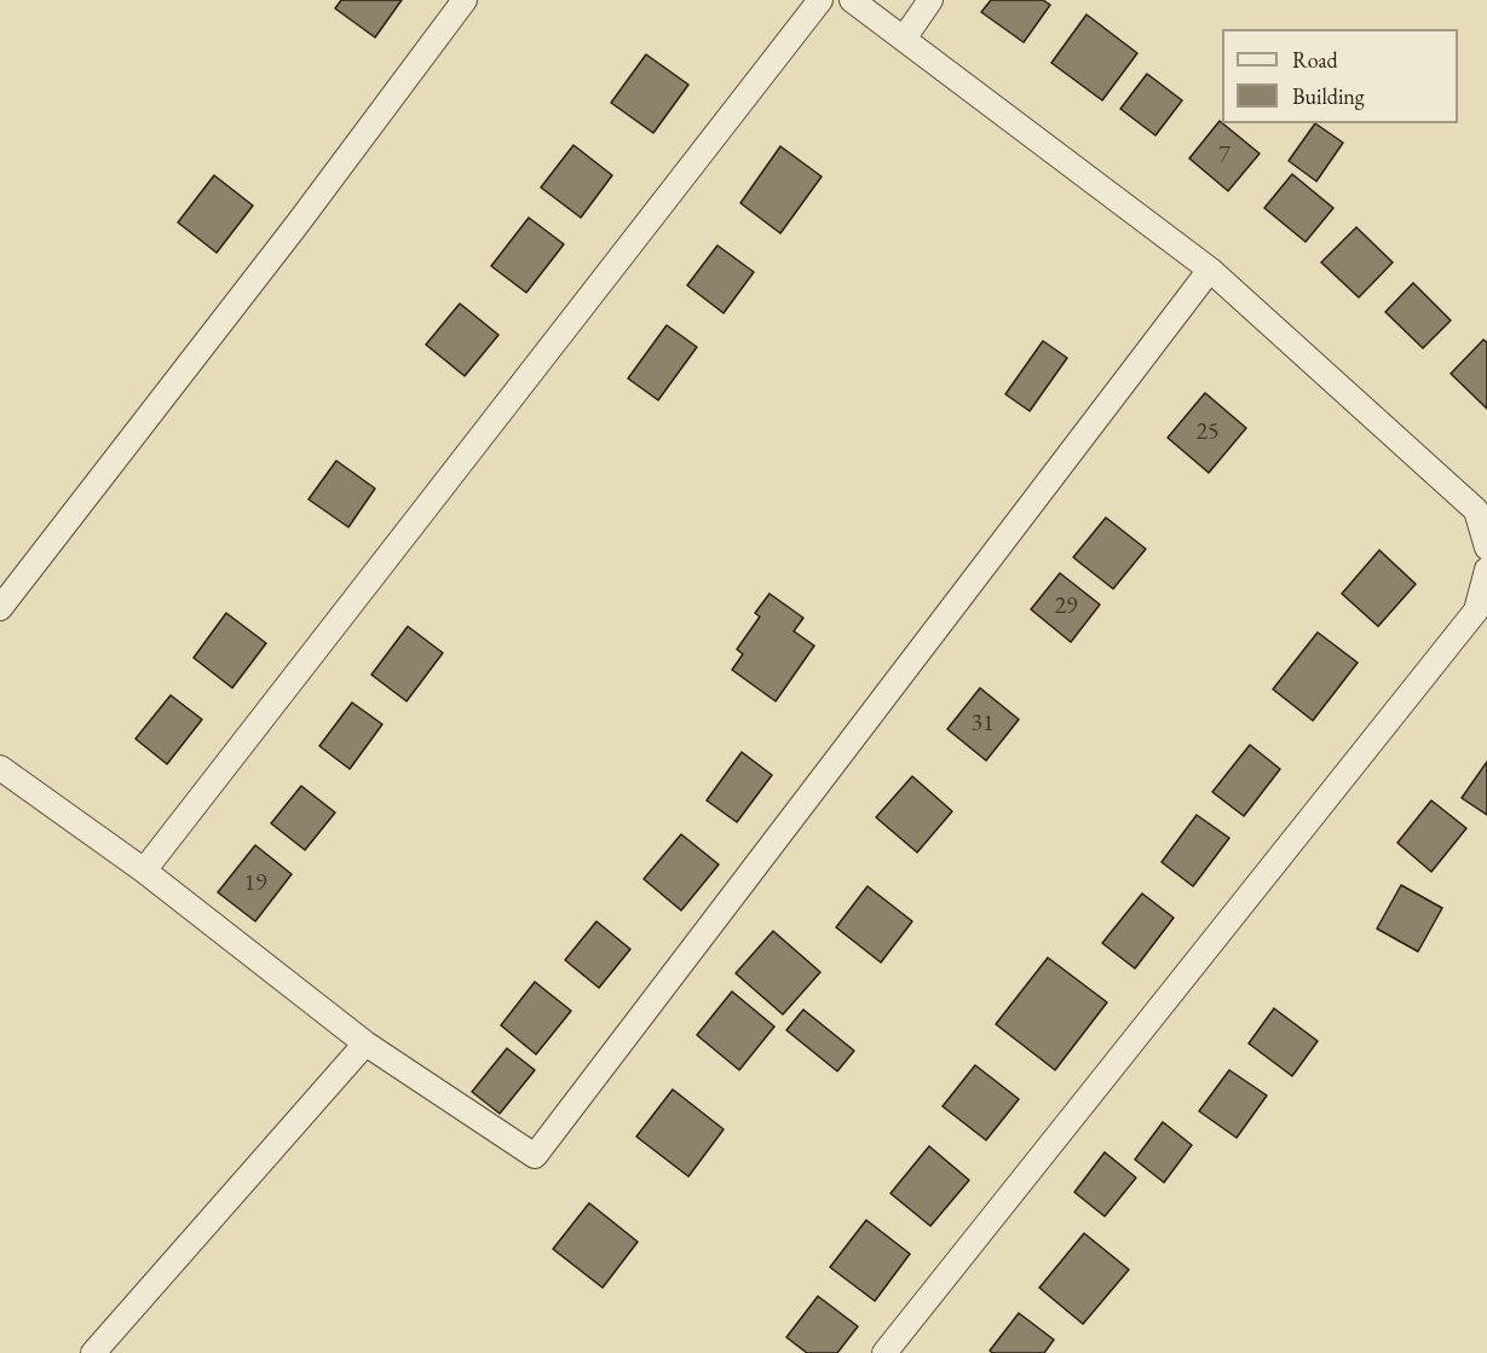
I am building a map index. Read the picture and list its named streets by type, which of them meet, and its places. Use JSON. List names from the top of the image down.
{
  "house_numbers": [
    "7",
    "25",
    "29",
    "31",
    "19"
  ],
  "legend": ["Road", "Building"]
}
